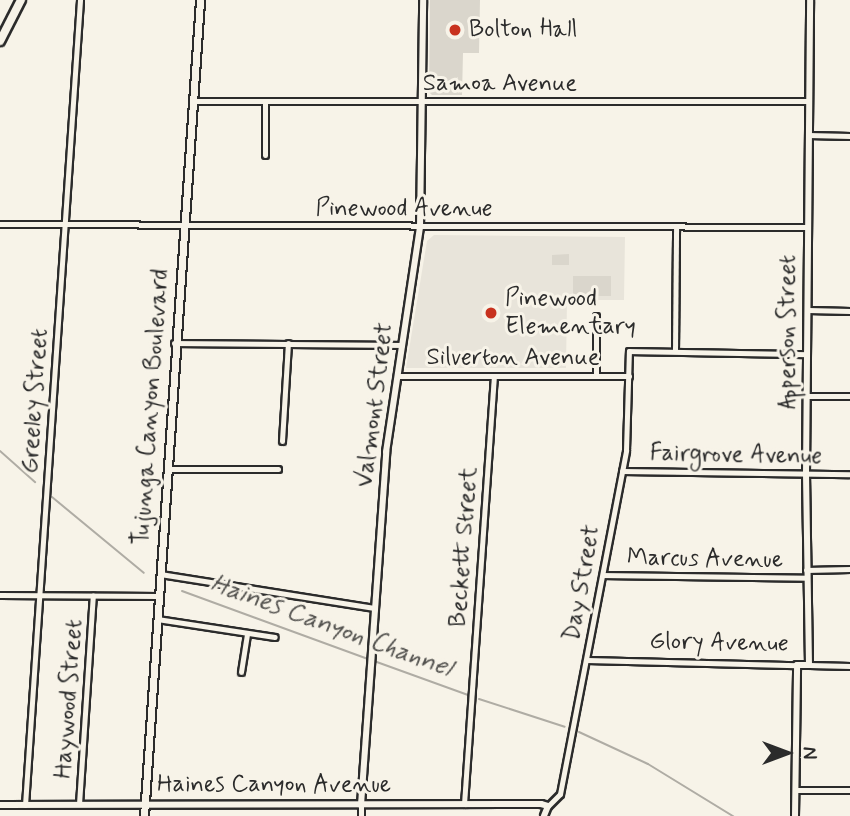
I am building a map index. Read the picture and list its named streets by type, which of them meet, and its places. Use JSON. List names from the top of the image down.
{
  "streets": {
    "main road": ["Tujunga Canyon Boulevard"],
    "street": [
      "Samoa Avenue",
      "Pinewood Avenue",
      "Apperson Street",
      "Silverton Avenue",
      "Greeley Street",
      "Valmont Street",
      "Fairgrove Avenue",
      "Beckett Street",
      "Marcus Avenue",
      "Day Street",
      "Glory Avenue",
      "Haywood Street",
      "Haines Canyon Avenue"
    ]
  },
  "crossings": [
    ["Samoa Avenue", "Apperson Street"],
    ["Samoa Avenue", "Valmont Street"],
    ["Samoa Avenue", "Tujunga Canyon Boulevard"],
    ["Pinewood Avenue", "Apperson Street"],
    ["Pinewood Avenue", "Greeley Street"],
    ["Pinewood Avenue", "Valmont Street"],
    ["Pinewood Avenue", "Tujunga Canyon Boulevard"],
    ["Apperson Street", "Silverton Avenue"],
    ["Apperson Street", "Fairgrove Avenue"],
    ["Apperson Street", "Marcus Avenue"],
    ["Apperson Street", "Glory Avenue"],
    ["Silverton Avenue", "Valmont Street"],
    ["Silverton Avenue", "Tujunga Canyon Boulevard"],
    ["Silverton Avenue", "Beckett Street"],
    ["Silverton Avenue", "Day Street"],
    ["Greeley Street", "Haines Canyon Avenue"],
    ["Valmont Street", "Haines Canyon Avenue"],
    ["Tujunga Canyon Boulevard", "Haines Canyon Avenue"],
    ["Fairgrove Avenue", "Day Street"],
    ["Beckett Street", "Haines Canyon Avenue"],
    ["Marcus Avenue", "Day Street"],
    ["Day Street", "Glory Avenue"],
    ["Day Street", "Haines Canyon Avenue"],
    ["Haywood Street", "Haines Canyon Avenue"]
  ],
  "water": ["Haines Canyon Channel"],
  "places": ["Bolton Hall", "Pinewood Elementary"],
  "north": "right"
}
